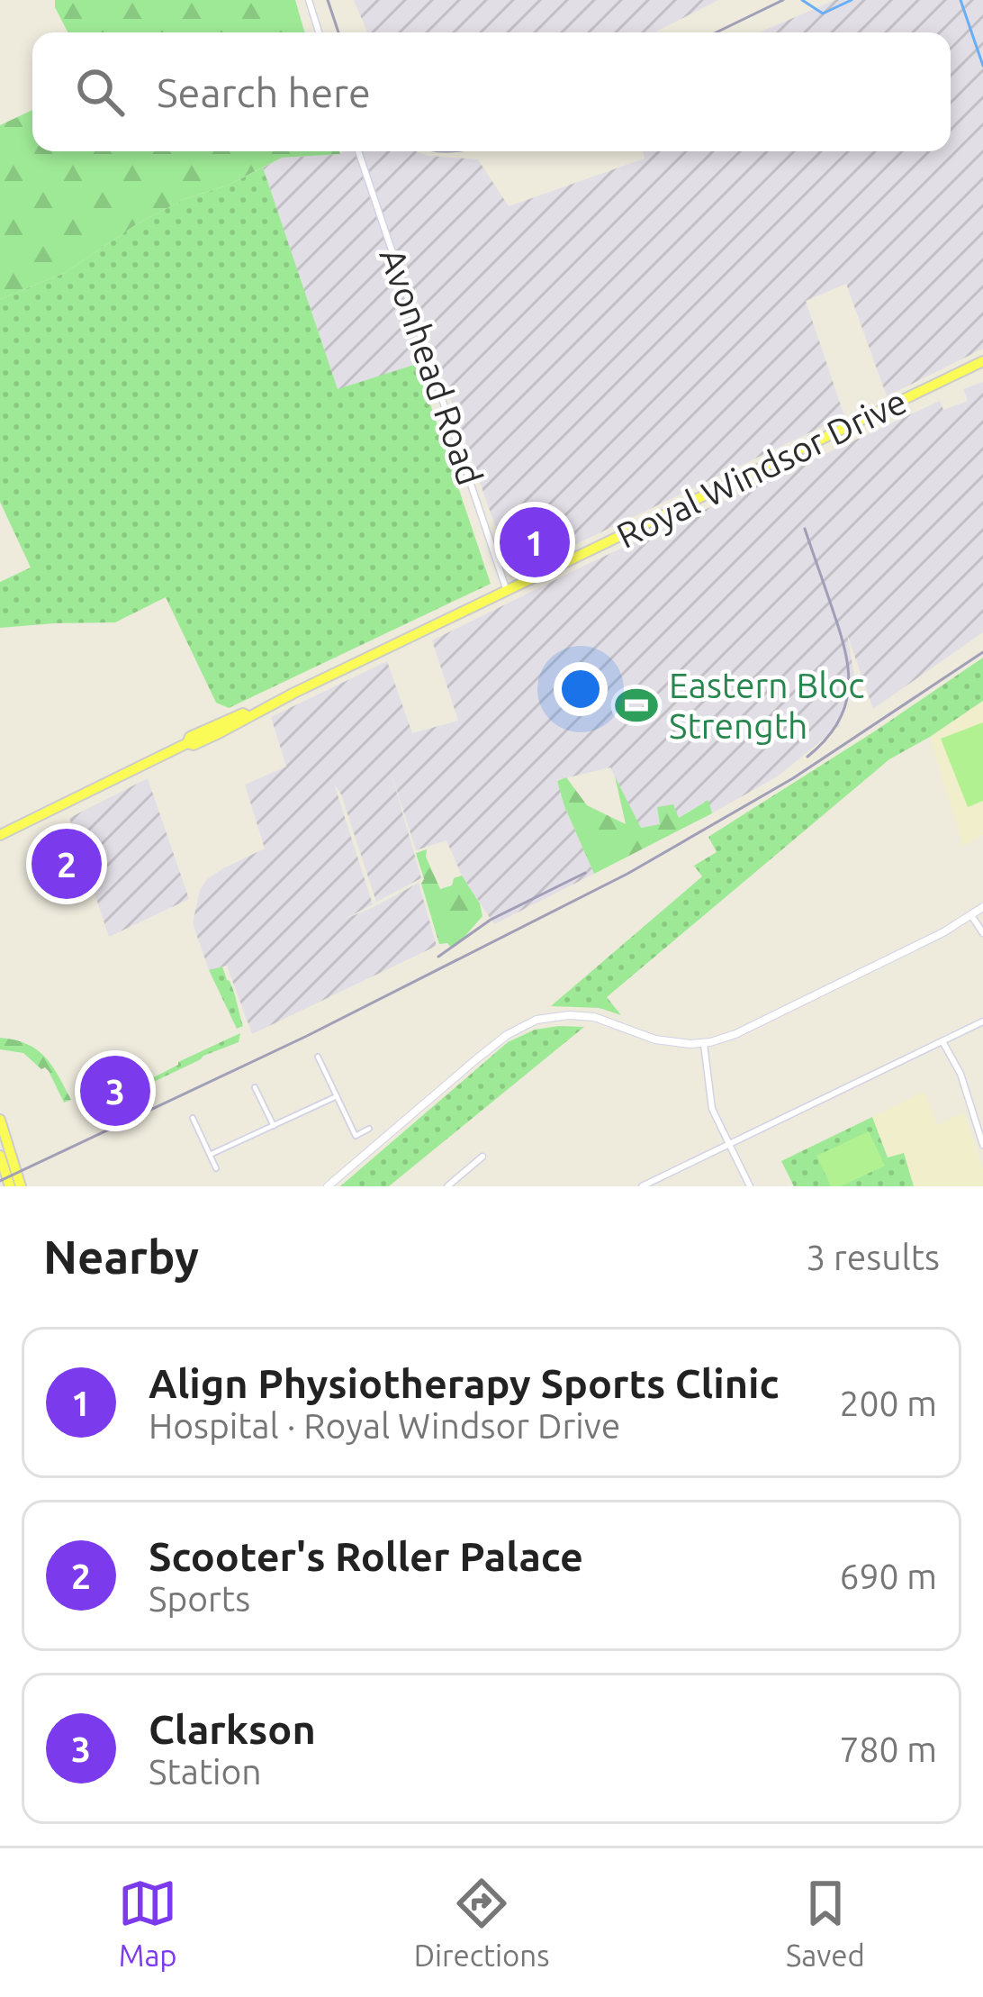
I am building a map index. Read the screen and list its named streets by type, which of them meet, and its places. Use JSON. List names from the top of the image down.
{
  "streets": {
    "main road": ["Royal Windsor Drive"],
    "street": ["Avonhead Road"]
  },
  "crossings": [
    ["Avonhead Road", "Royal Windsor Drive"]
  ],
  "places": {
    "sports": ["Eastern Bloc Strength"]
  },
  "page": {
    "search": "Search here",
    "pins": ["1", "2", "3"],
    "heading": ["Nearby", "3 results"],
    "list": [
      {
        "mark": "1",
        "name": "Align Physiotherapy Sports Clinic",
        "note": "Hospital · Royal Windsor Drive",
        "value": "200 m"
      },
      {
        "mark": "2",
        "name": "Scooter's Roller Palace",
        "note": "Sports",
        "value": "690 m"
      },
      {
        "mark": "3",
        "name": "Clarkson",
        "note": "Station",
        "value": "780 m"
      }
    ],
    "nav": ["Map", "Directions", "Saved"]
  }
}
